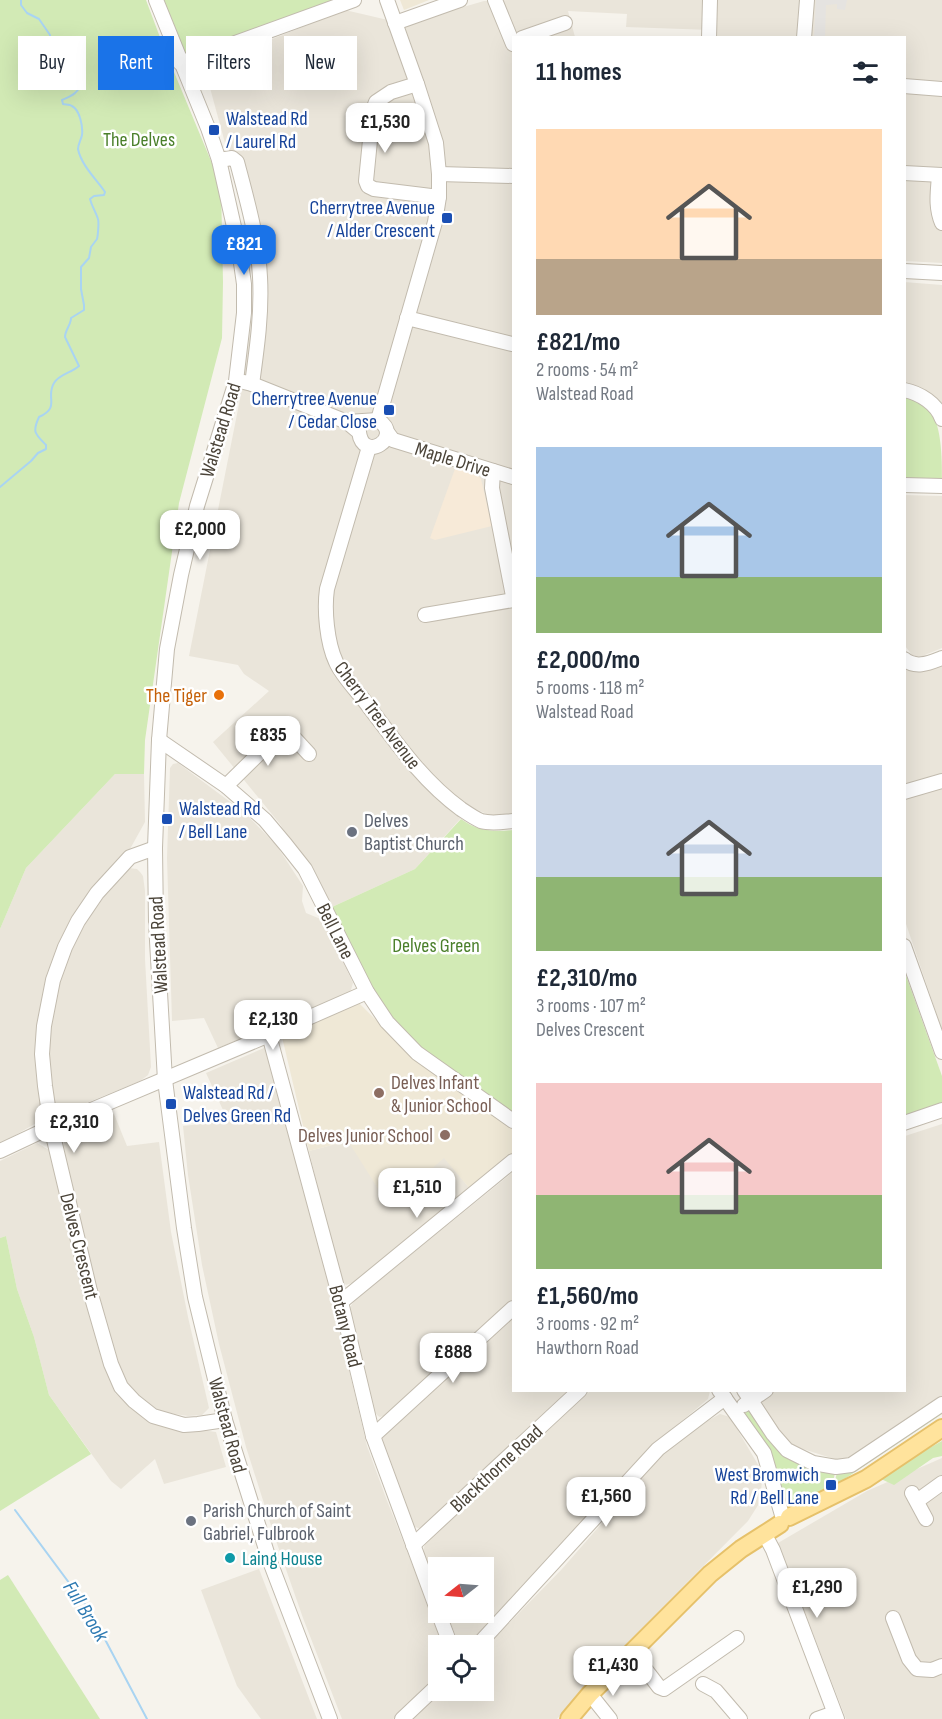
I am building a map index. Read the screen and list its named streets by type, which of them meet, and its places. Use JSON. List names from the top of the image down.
{
  "streets": {
    "street": [
      "Walstead Road",
      "Maple Drive",
      "Cherry Tree Avenue",
      "Bell Lane",
      "Delves Crescent",
      "Botany Road",
      "Blackthorne Road"
    ]
  },
  "crossings": [
    ["Walstead Road", "Bell Lane"],
    ["Walstead Road", "Delves Crescent"],
    ["Maple Drive", "Cherry Tree Avenue"],
    ["Botany Road", "Blackthorne Road"]
  ],
  "water": ["Full Brook"],
  "parks": ["The Delves", "Delves Green"],
  "places": {
    "transit": [
      "Walstead Rd / Laurel Rd",
      "Cherrytree Avenue / Alder Crescent",
      "Cherrytree Avenue / Cedar Close",
      "Walstead Rd / Bell Lane",
      "Walstead Rd / Delves Green Rd",
      "West Bromwich Rd / Bell Lane"
    ],
    "other": [
      "The Tiger",
      "Delves Baptist Church",
      "Delves Infant & Junior School",
      "Delves Junior School",
      "Parish Church of Saint Gabriel, Fulbrook",
      "Laing House"
    ]
  },
  "north": "left",
  "page": {
    "chip": [
      "Buy",
      "Rent",
      "Filters",
      "New"
    ],
    "heading": "11 homes",
    "price": [
      "£1,530",
      "£821",
      "£2,000",
      "£835",
      "£2,130",
      "£2,310",
      "£1,510",
      "£888",
      "£1,560",
      "£1,290",
      "£1,430"
    ],
    "list": [
      {
        "name": "£821/mo",
        "note": "2 rooms · 54 m² · Walstead Road"
      },
      {
        "name": "£2,000/mo",
        "note": "5 rooms · 118 m² · Walstead Road"
      },
      {
        "name": "£2,310/mo",
        "note": "3 rooms · 107 m² · Delves Crescent"
      },
      {
        "name": "£1,560/mo",
        "note": "3 rooms · 92 m² · Hawthorn Road"
      }
    ]
  }
}
